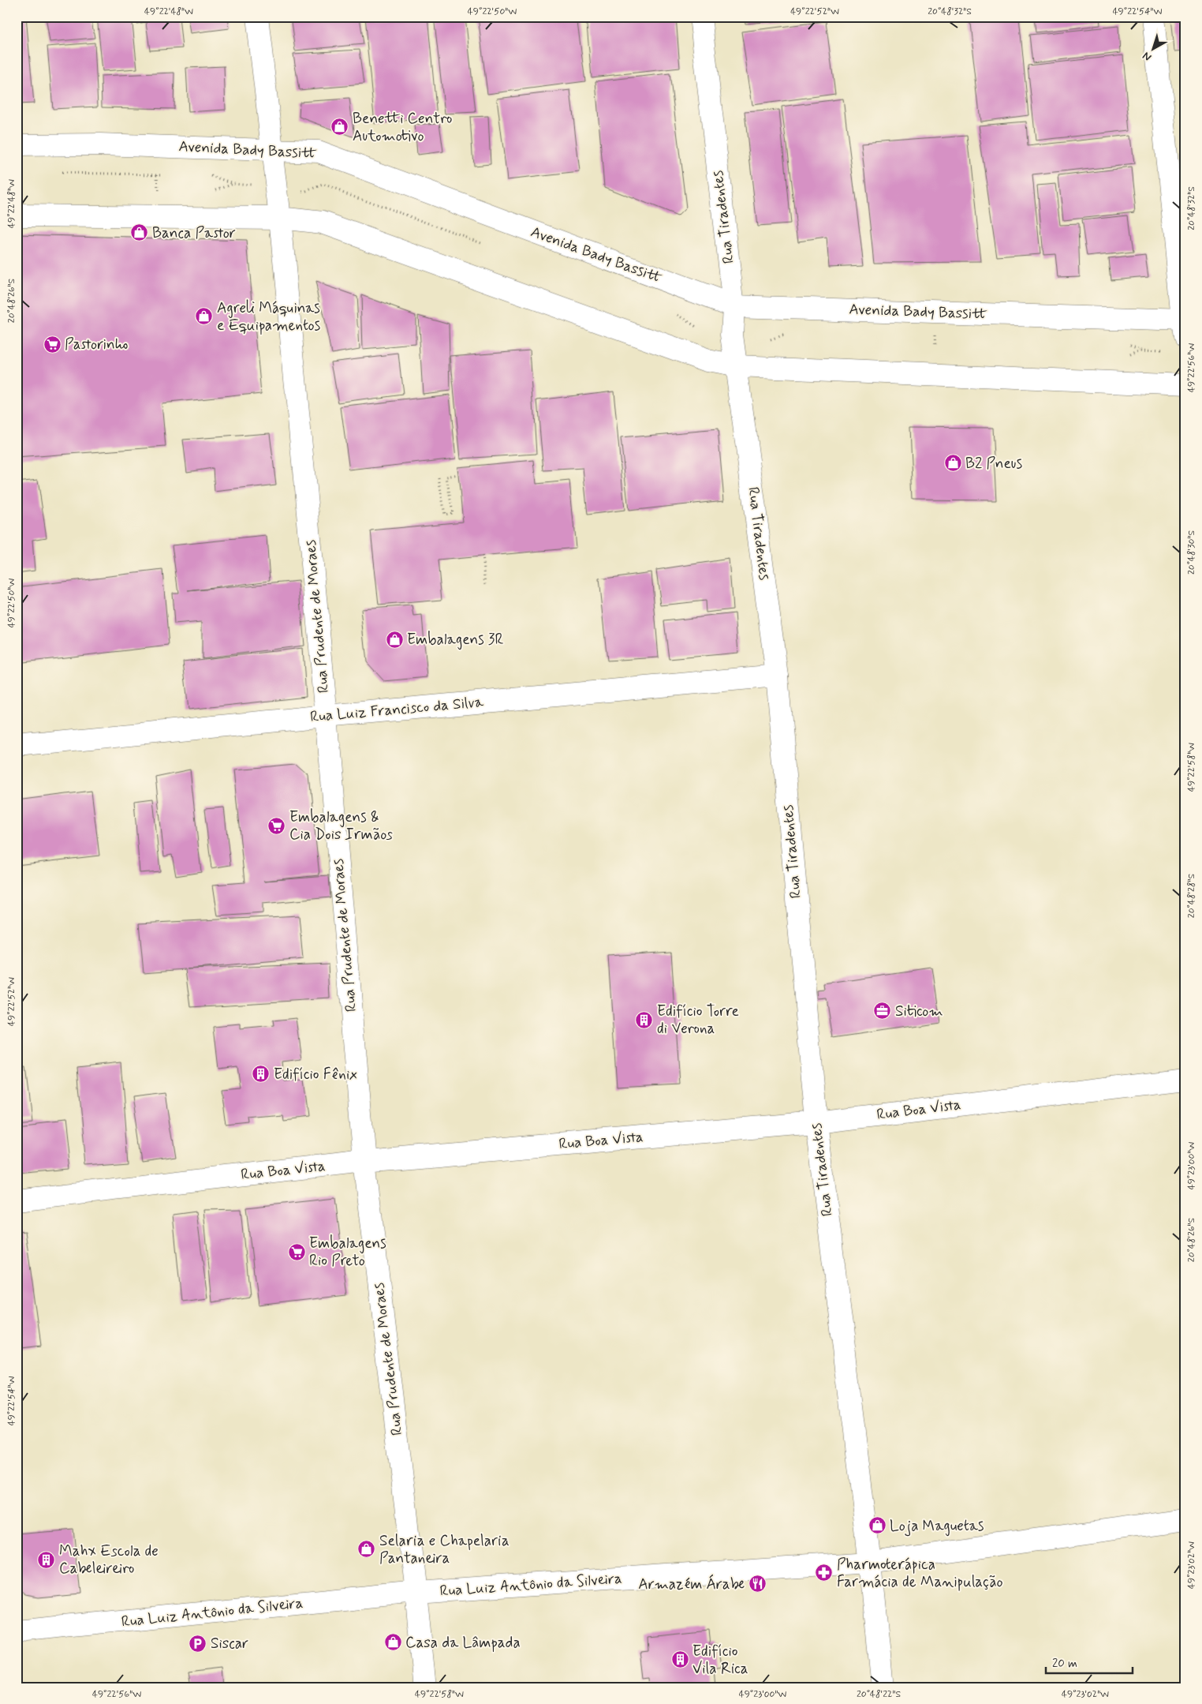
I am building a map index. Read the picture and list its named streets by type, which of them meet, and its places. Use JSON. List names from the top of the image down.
{
  "streets": {
    "street": [
      "Avenida Bady Bassitt",
      "Rua Tiradentes",
      "Rua Prudente de Moraes",
      "Rua Luiz Francisco da Silva",
      "Rua Boa Vista",
      "Rua Luiz Antônio da Silveira"
    ]
  },
  "crossings": [
    ["Avenida Bady Bassitt", "Rua Tiradentes"],
    ["Avenida Bady Bassitt", "Rua Prudente de Moraes"],
    ["Rua Tiradentes", "Rua Luiz Francisco da Silva"],
    ["Rua Tiradentes", "Rua Boa Vista"],
    ["Rua Tiradentes", "Rua Luiz Antônio da Silveira"],
    ["Rua Prudente de Moraes", "Rua Luiz Francisco da Silva"],
    ["Rua Prudente de Moraes", "Rua Boa Vista"],
    ["Rua Prudente de Moraes", "Rua Luiz Antônio da Silveira"]
  ],
  "places": {
    "shop": [
      "Benetti Centro Automotivo",
      "Banca Pastor",
      "Agreli Máquinas e Equipamentos",
      "B2 Pneus",
      "Embalagens 3R",
      "Loja Maguetas",
      "Selaria e Chapelaria Pantaneira",
      "Casa da Lâmpada"
    ],
    "supermarket": ["Pastorinho", "Embalagens & Cia Dois Irmãos", "Embalagens Rio Preto"],
    "office": ["Siticom"],
    "building": [
      "Edifício Torre di Verona",
      "Edifício Fênix",
      "Mahx Escola de Cabeleireiro",
      "Edifício Vila Rica"
    ],
    "pharmacy": ["Pharmoterápica Farmácia de Manipulação"],
    "restaurant": ["Armazém Árabe"],
    "parking": ["Siscar"]
  },
  "scale_bar": "20 m",
  "north": "bottom left",
  "coordinates": [
    "49°22'48\"W",
    "49°22'50\"W",
    "49°22'52\"W",
    "20°48'32\"S",
    "49°22'54\"W",
    "20°48'26\"S",
    "49°22'56\"W",
    "20°48'30\"S",
    "49°22'58\"W",
    "20°48'28\"S",
    "49°23'00\"W",
    "49°23'02\"W",
    "20°48'22\"S"
  ]
}
